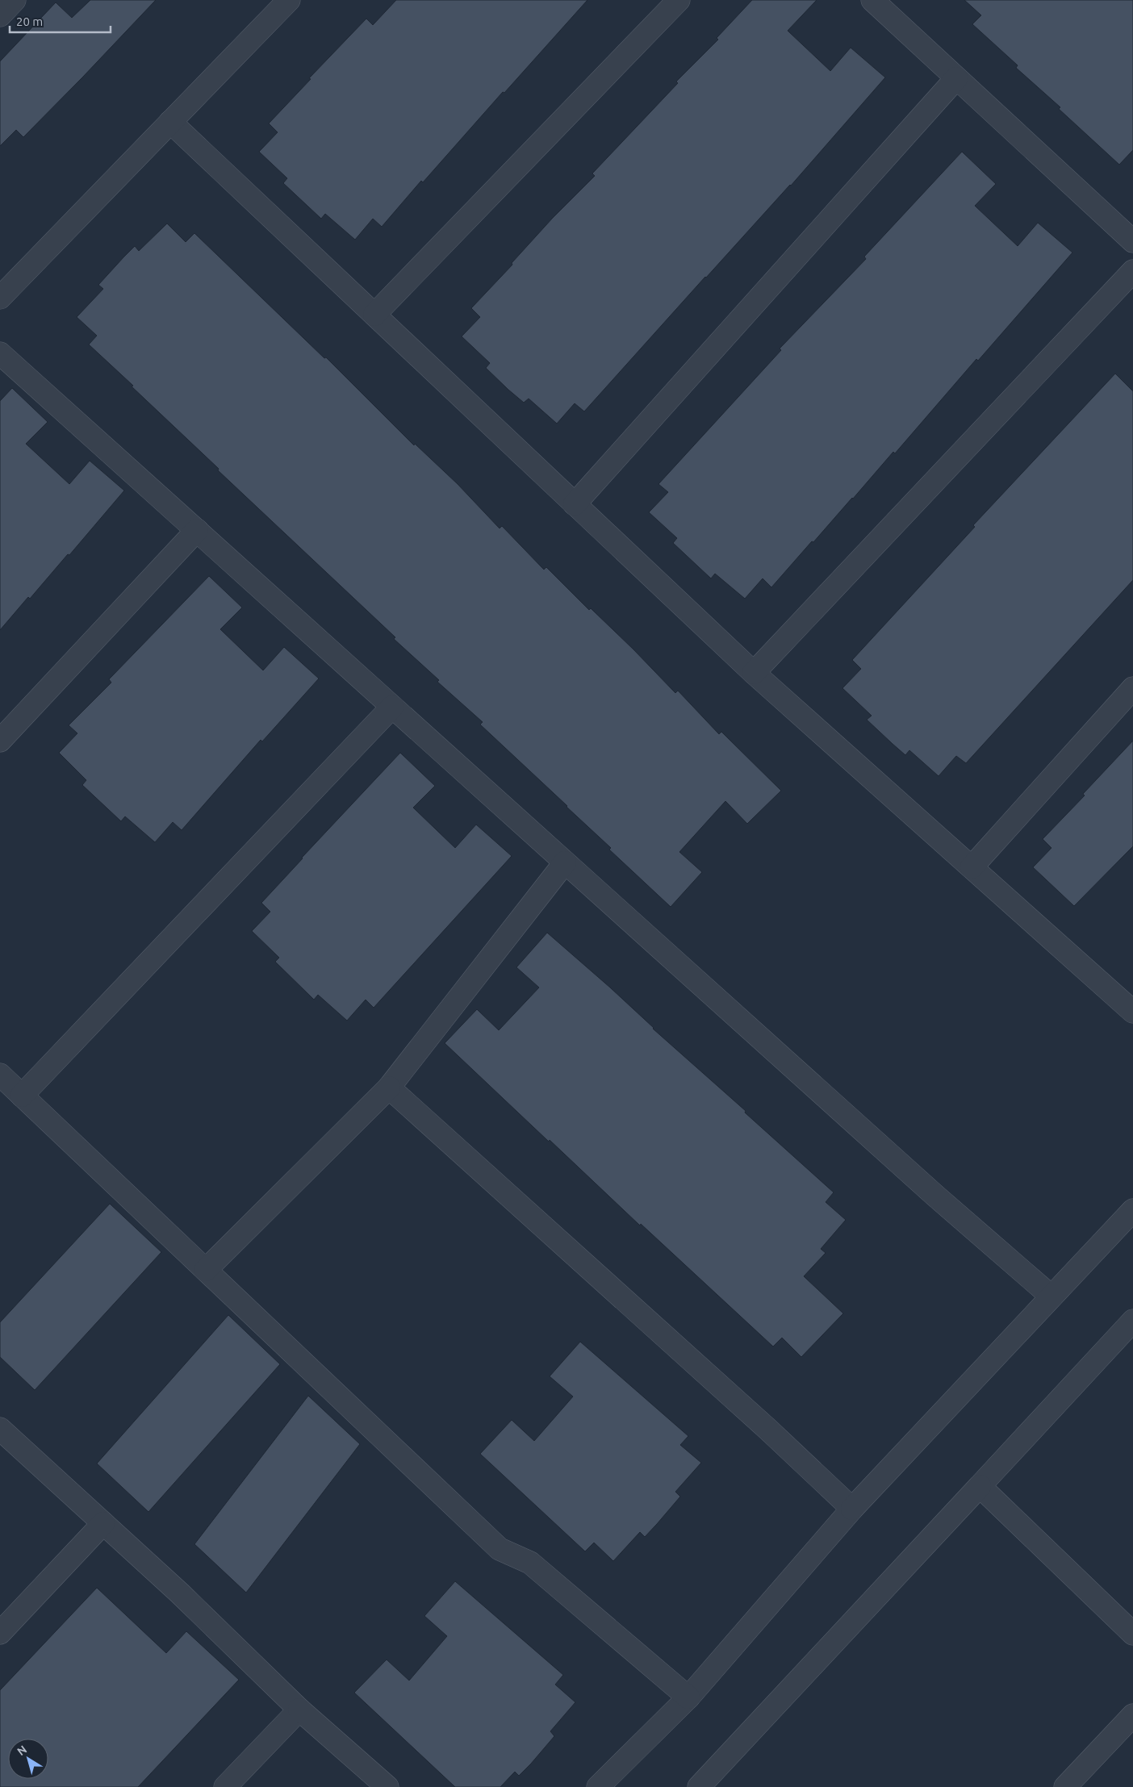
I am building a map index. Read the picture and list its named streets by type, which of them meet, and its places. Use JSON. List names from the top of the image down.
{
  "scale_bar": "20 m",
  "north": "top left"
}
